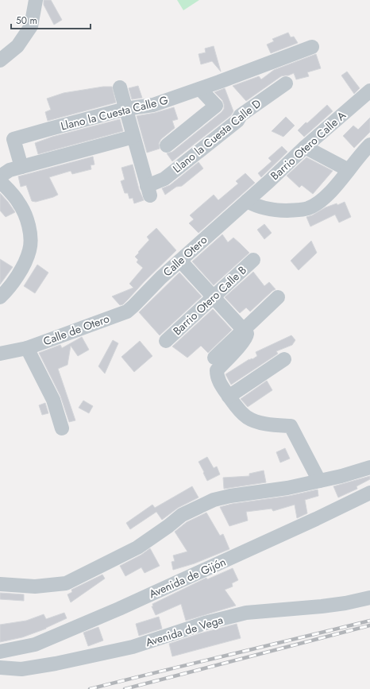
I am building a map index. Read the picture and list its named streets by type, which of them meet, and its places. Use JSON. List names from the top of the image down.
{
  "streets": {
    "street": [
      "Llano la Cuesta Calle G",
      "Llano la Cuesta Calle D",
      "Barrio Otero Calle A",
      "Calle Otero",
      "Barrio Otero Calle B",
      "Calle de Otero",
      "Avenida de Gijón",
      "Avenida de Vega"
    ]
  },
  "crossings": [
    ["Barrio Otero Calle A", "Calle Otero"],
    ["Calle Otero", "Calle de Otero"]
  ],
  "scale_bar": "50 m"
}
